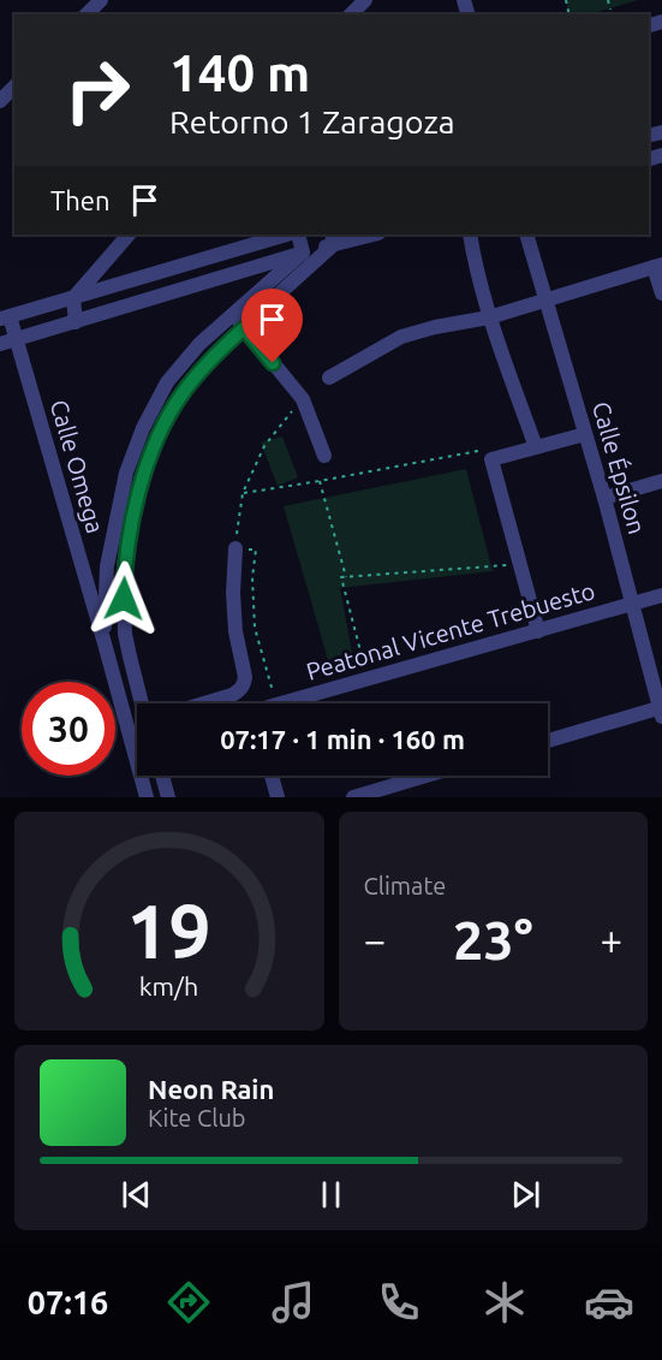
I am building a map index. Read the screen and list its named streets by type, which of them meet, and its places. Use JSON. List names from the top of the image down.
{
  "streets": {
    "street": ["Calle Omega", "Calle Épsilon", "Peatonal Vicente Trebuesto"]
  },
  "crossings": [
    ["Calle Épsilon", "Peatonal Vicente Trebuesto"]
  ],
  "page": {
    "turn": ["140 m", "Retorno 1 Zaragoza"],
    "then": "Then",
    "limit": "30",
    "trip": "07:17 · 1 min · 160 m",
    "tile": "Climate",
    "heat": ["−", "23°", "+"],
    "song": ["Neon Rain", "Kite Club"],
    "tabs": "07:16",
    "gauge": ["19", "km/h"]
  }
}
